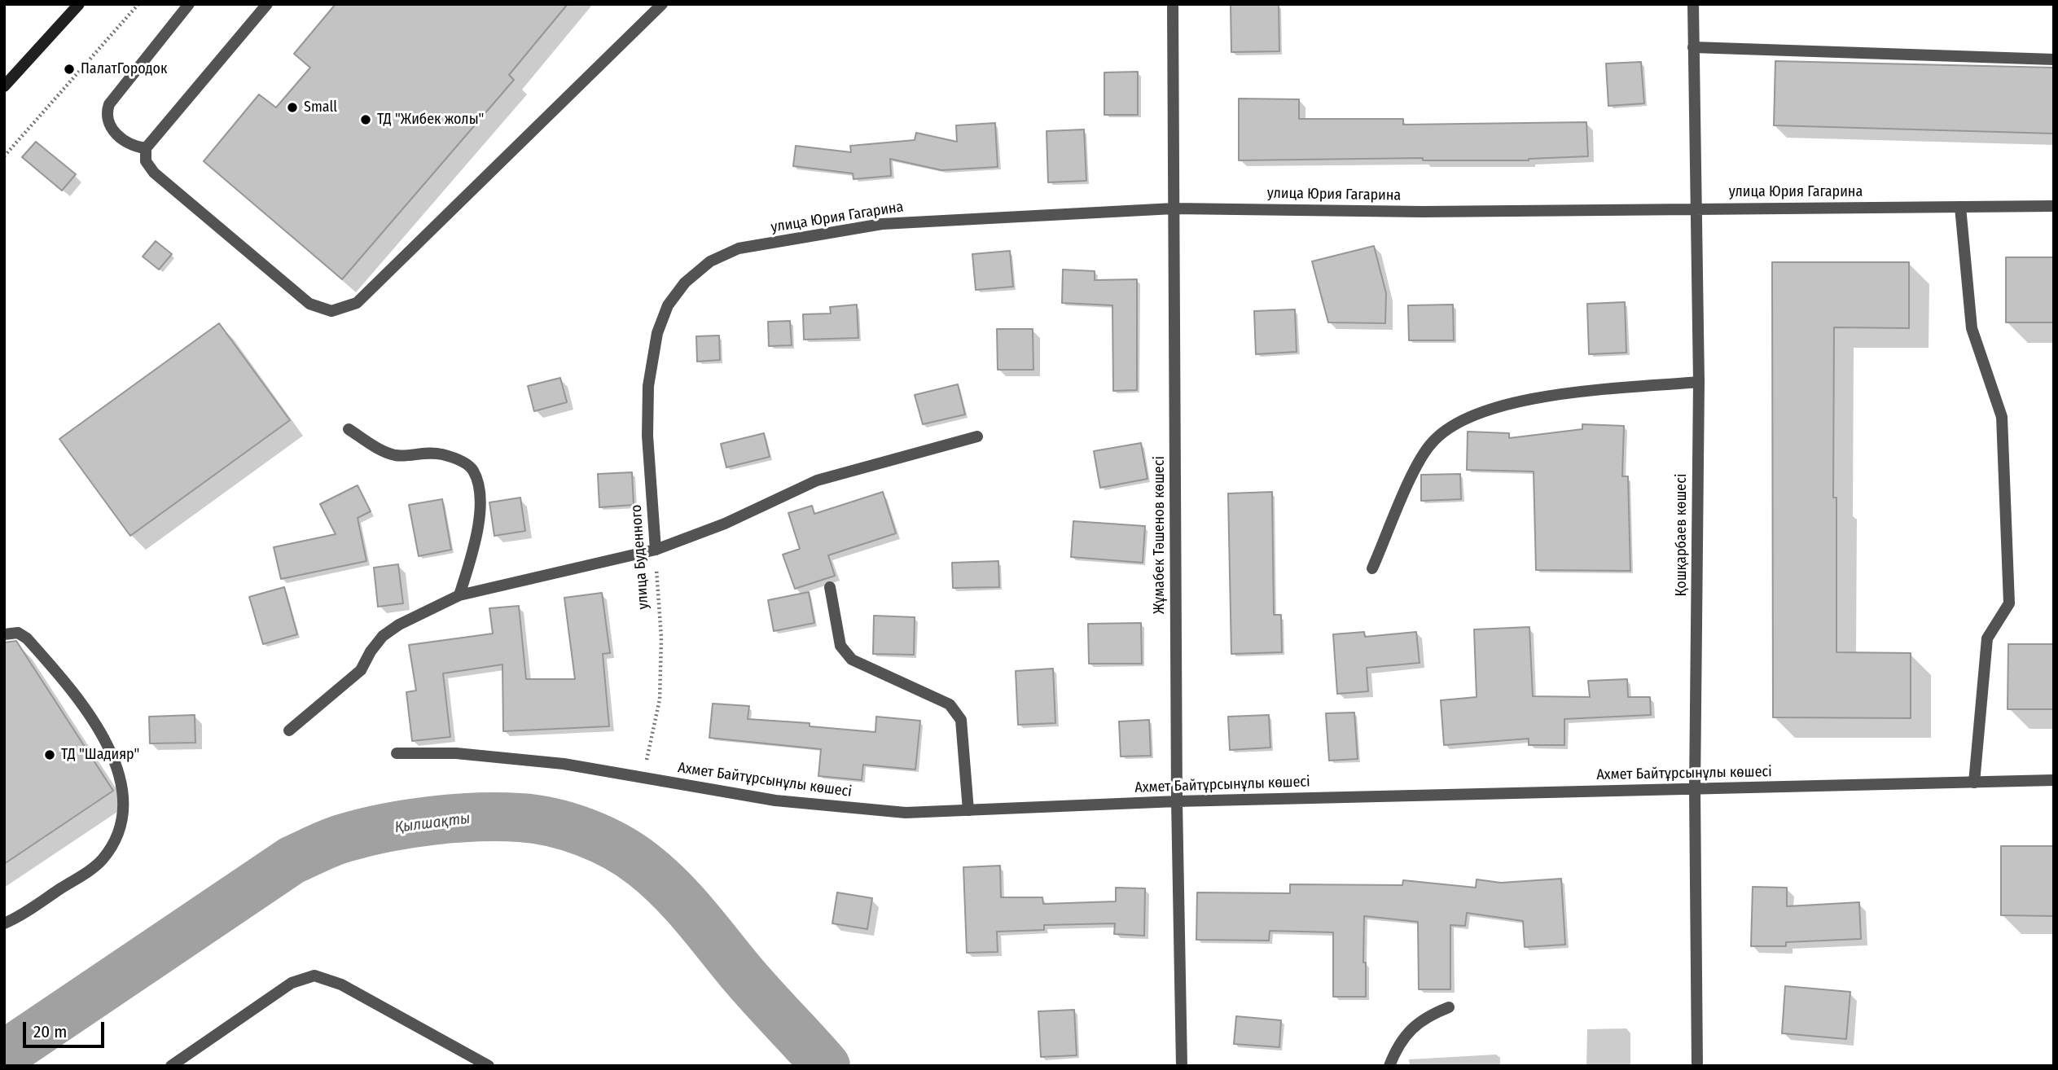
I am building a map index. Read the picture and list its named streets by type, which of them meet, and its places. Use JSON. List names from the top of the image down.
{
  "streets": {
    "street": [
      "улица Юрия Гагарина",
      "Жұмабек Тәшенов көшесі",
      "Қошқарбаев көшесі",
      "улица Буденного",
      "Ахмет Байтұрсынұлы көшесі"
    ]
  },
  "crossings": [
    ["улица Юрия Гагарина", "Жұмабек Тәшенов көшесі"],
    ["улица Юрия Гагарина", "Қошқарбаев көшесі"],
    ["улица Юрия Гагарина", "улица Буденного"],
    ["Жұмабек Тәшенов көшесі", "Ахмет Байтұрсынұлы көшесі"],
    ["Қошқарбаев көшесі", "Ахмет Байтұрсынұлы көшесі"],
    ["улица Буденного", "Ахмет Байтұрсынұлы көшесі"]
  ],
  "water": ["Қылшақты"],
  "places": [
    "ПалатГородок",
    "Small",
    "ТД \"Жибек жолы\"",
    "ТД \"Шадияр\""
  ],
  "scale_bar": "20 m"
}
